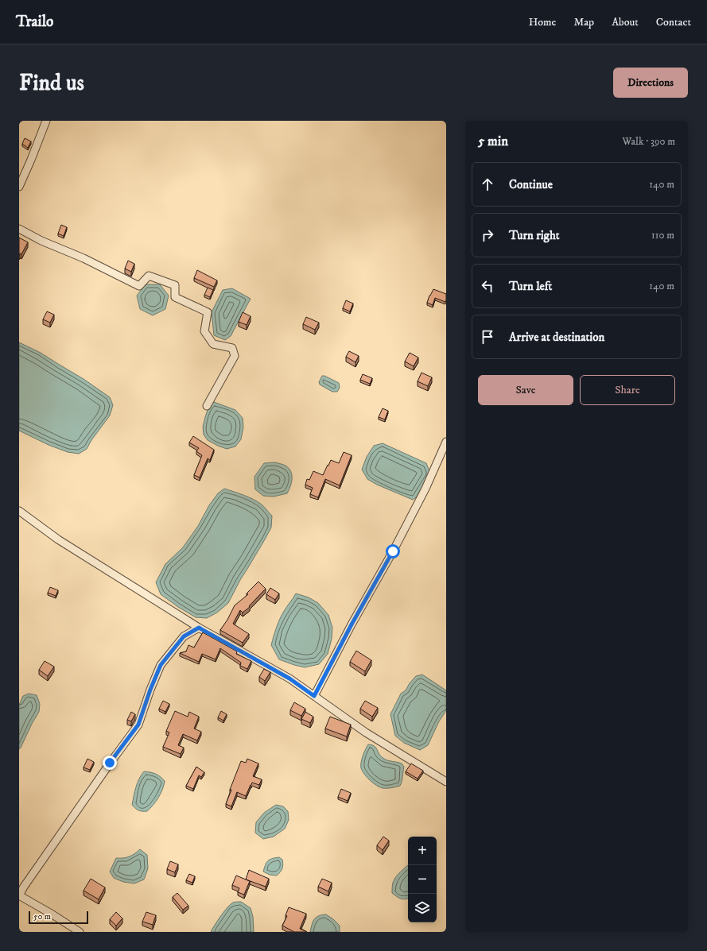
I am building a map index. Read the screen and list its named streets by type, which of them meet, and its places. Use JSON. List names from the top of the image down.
{
  "scale_bar": "50 m",
  "page": {
    "header": "Trailo",
    "nav": [
      "Home",
      "Map",
      "About",
      "Contact"
    ],
    "buttons": [
      "Directions",
      ["Save", "Share"]
    ],
    "title": "Find us",
    "heading": ["5 min", "Walk · 390 m"],
    "list": [
      ["Continue", "140 m"],
      ["Turn right", "110 m"],
      ["Turn left", "140 m"],
      "Arrive at destination"
    ],
    "map_buttons": ["+", "−"],
    "scale": "50 m"
  }
}
